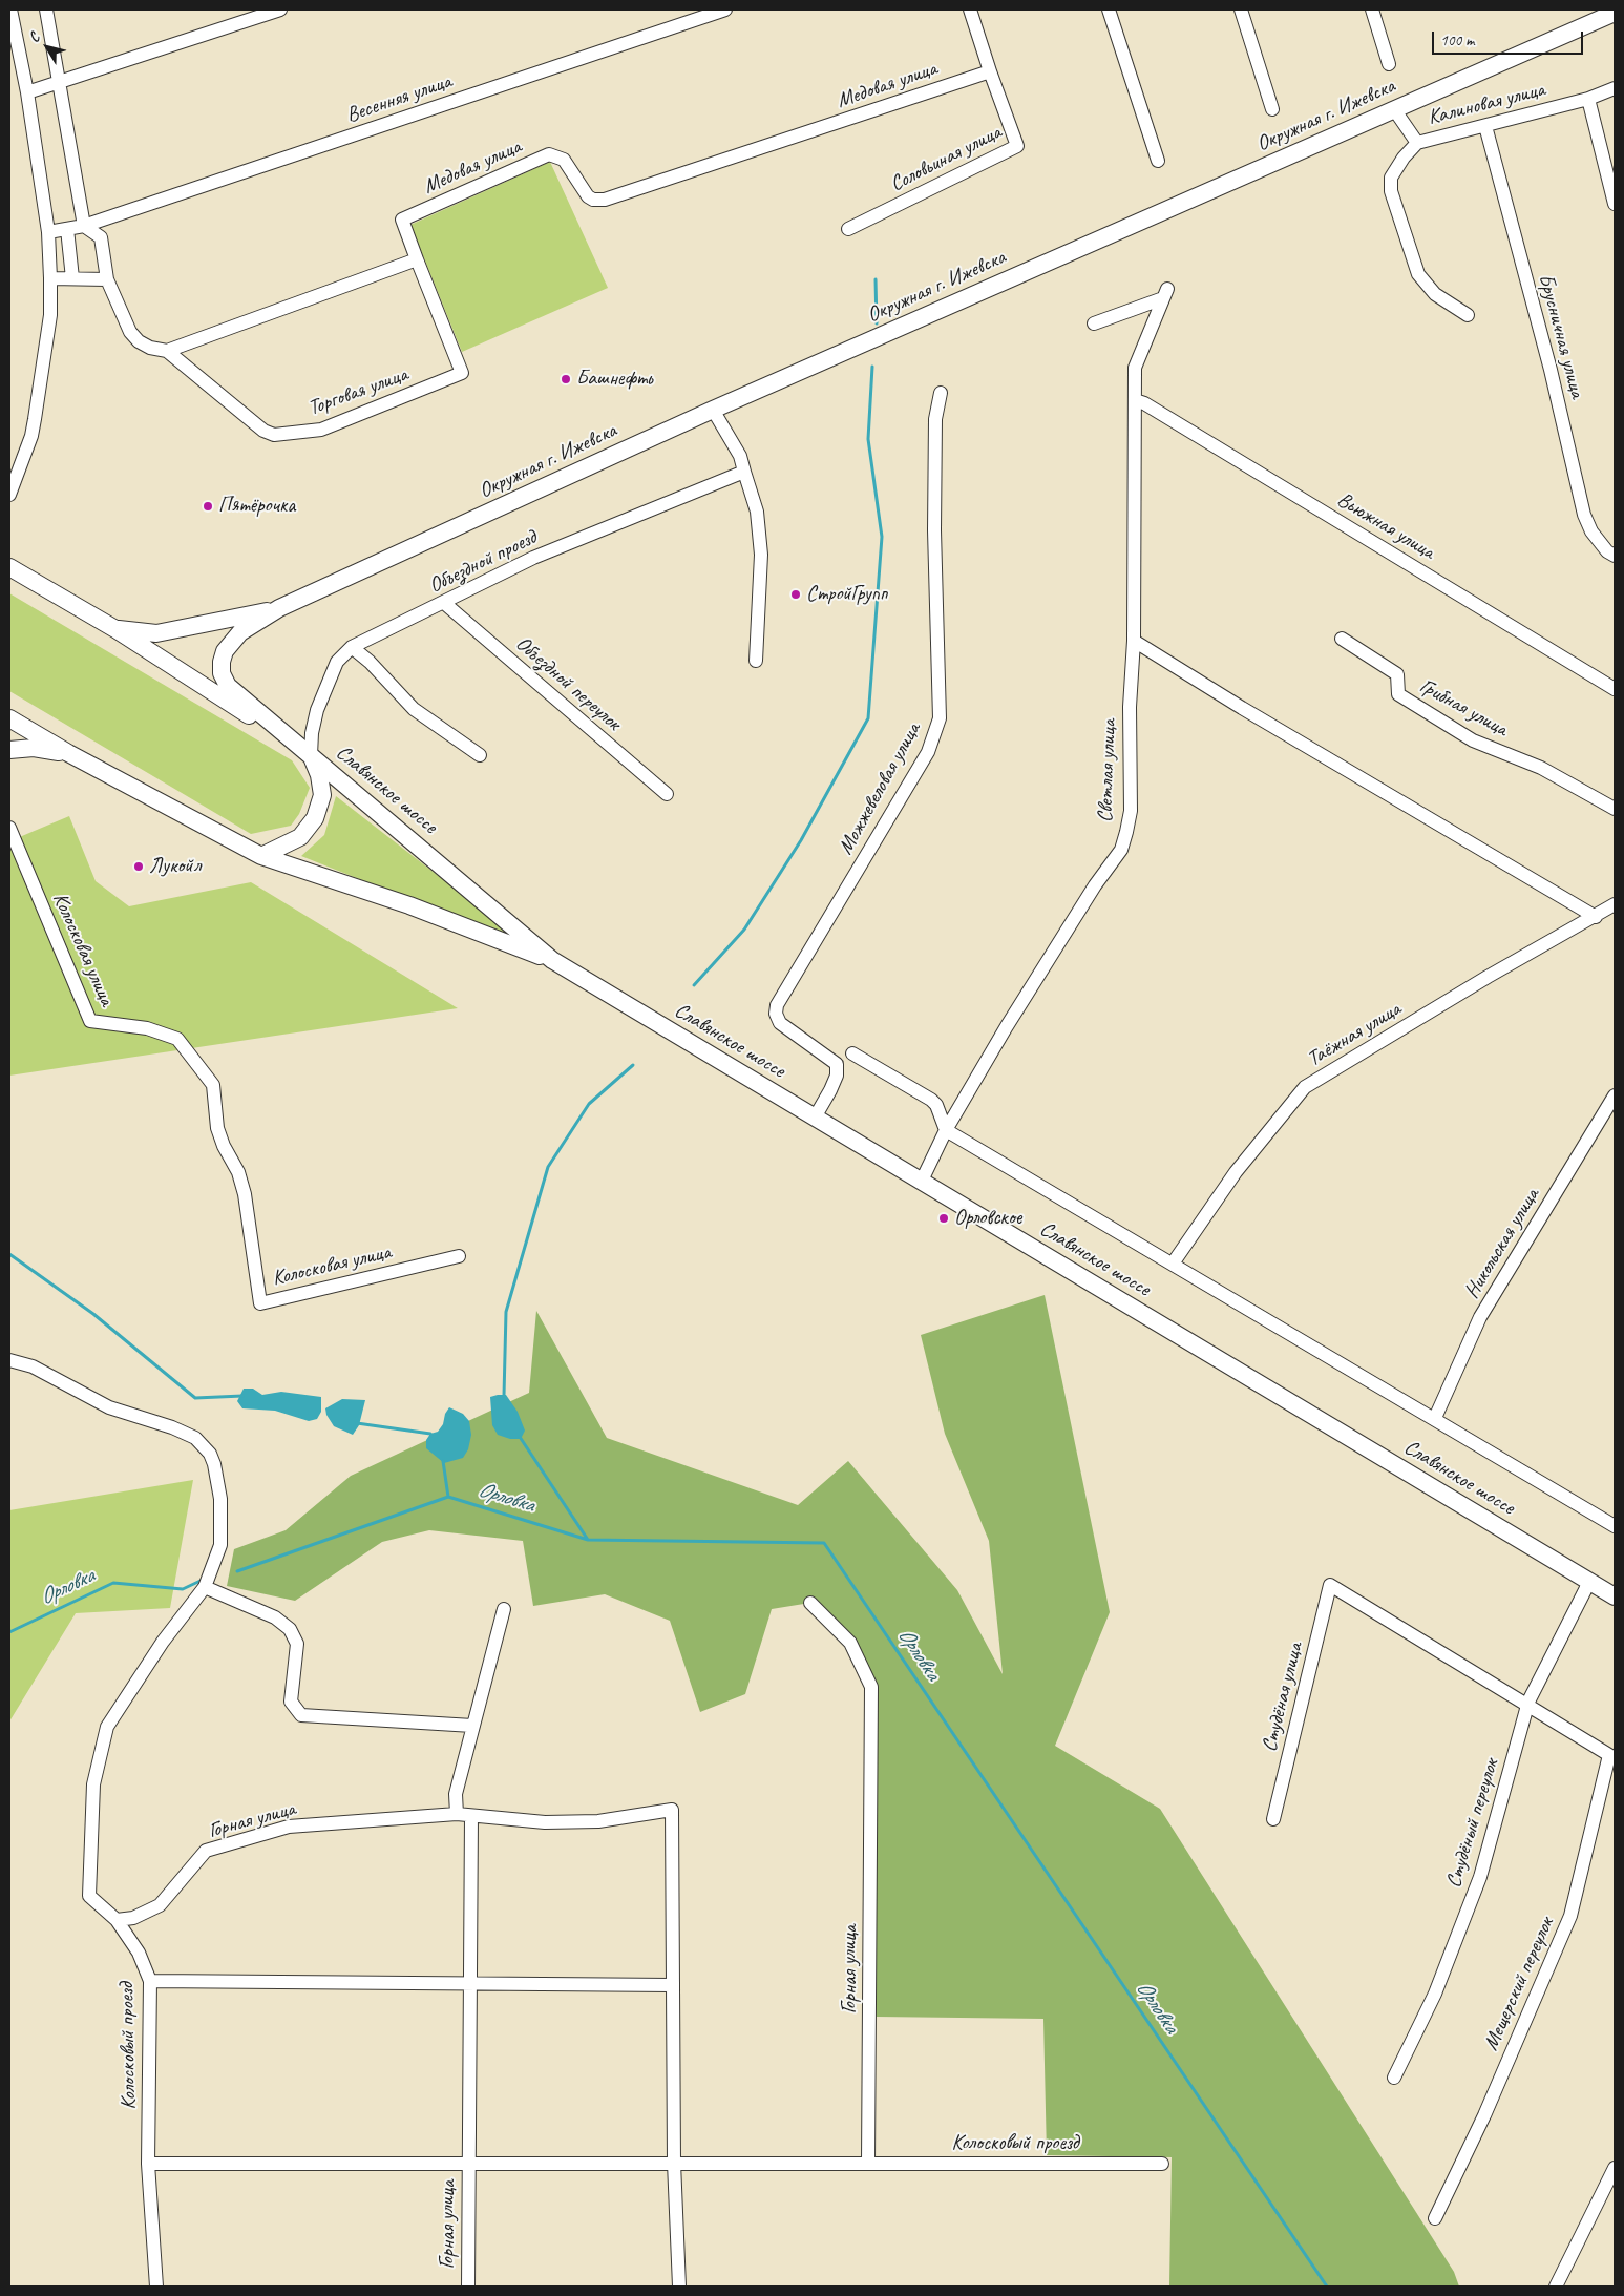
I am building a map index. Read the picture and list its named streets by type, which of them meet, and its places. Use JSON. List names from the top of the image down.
{
  "streets": {
    "main road": ["Окружная г. Ижевска", "Славянское шоссе"],
    "street": [
      "Медовая улица",
      "Весенняя улица",
      "Калиновая улица",
      "Соловьиная улица",
      "Брусничная улица",
      "Торговая улица",
      "Вьюжная улица",
      "Объездной проезд",
      "Объездной переулок",
      "Грибная улица",
      "Светлая улица",
      "Можжевеловая улица",
      "Колосковая улица",
      "Таёжная улица",
      "Никольская улица",
      "Студёная улица",
      "Горная улица",
      "Студёный переулок",
      "Мещерский переулок",
      "Колосковый проезд"
    ]
  },
  "crossings": [
    ["Медовая улица", "Соловьиная улица"],
    ["Медовая улица", "Торговая улица"],
    ["Калиновая улица", "Брусничная улица"],
    ["Окружная г. Ижевска", "Объездной проезд"],
    ["Окружная г. Ижевска", "Славянское шоссе"],
    ["Вьюжная улица", "Светлая улица"],
    ["Объездной проезд", "Объездной переулок"],
    ["Объездной проезд", "Славянское шоссе"],
    ["Светлая улица", "Славянское шоссе"],
    ["Можжевеловая улица", "Славянское шоссе"],
    ["Славянское шоссе", "Студёный переулок"],
    ["Студёная улица", "Студёный переулок"],
    ["Горная улица", "Колосковый проезд"]
  ],
  "water": ["Орловка"],
  "places": [
    "Башнефть",
    "Пятёрочка",
    "СтройГрупп",
    "Лукойл",
    "Орловское"
  ],
  "scale_bar": "100 m",
  "north": "top left"
}
